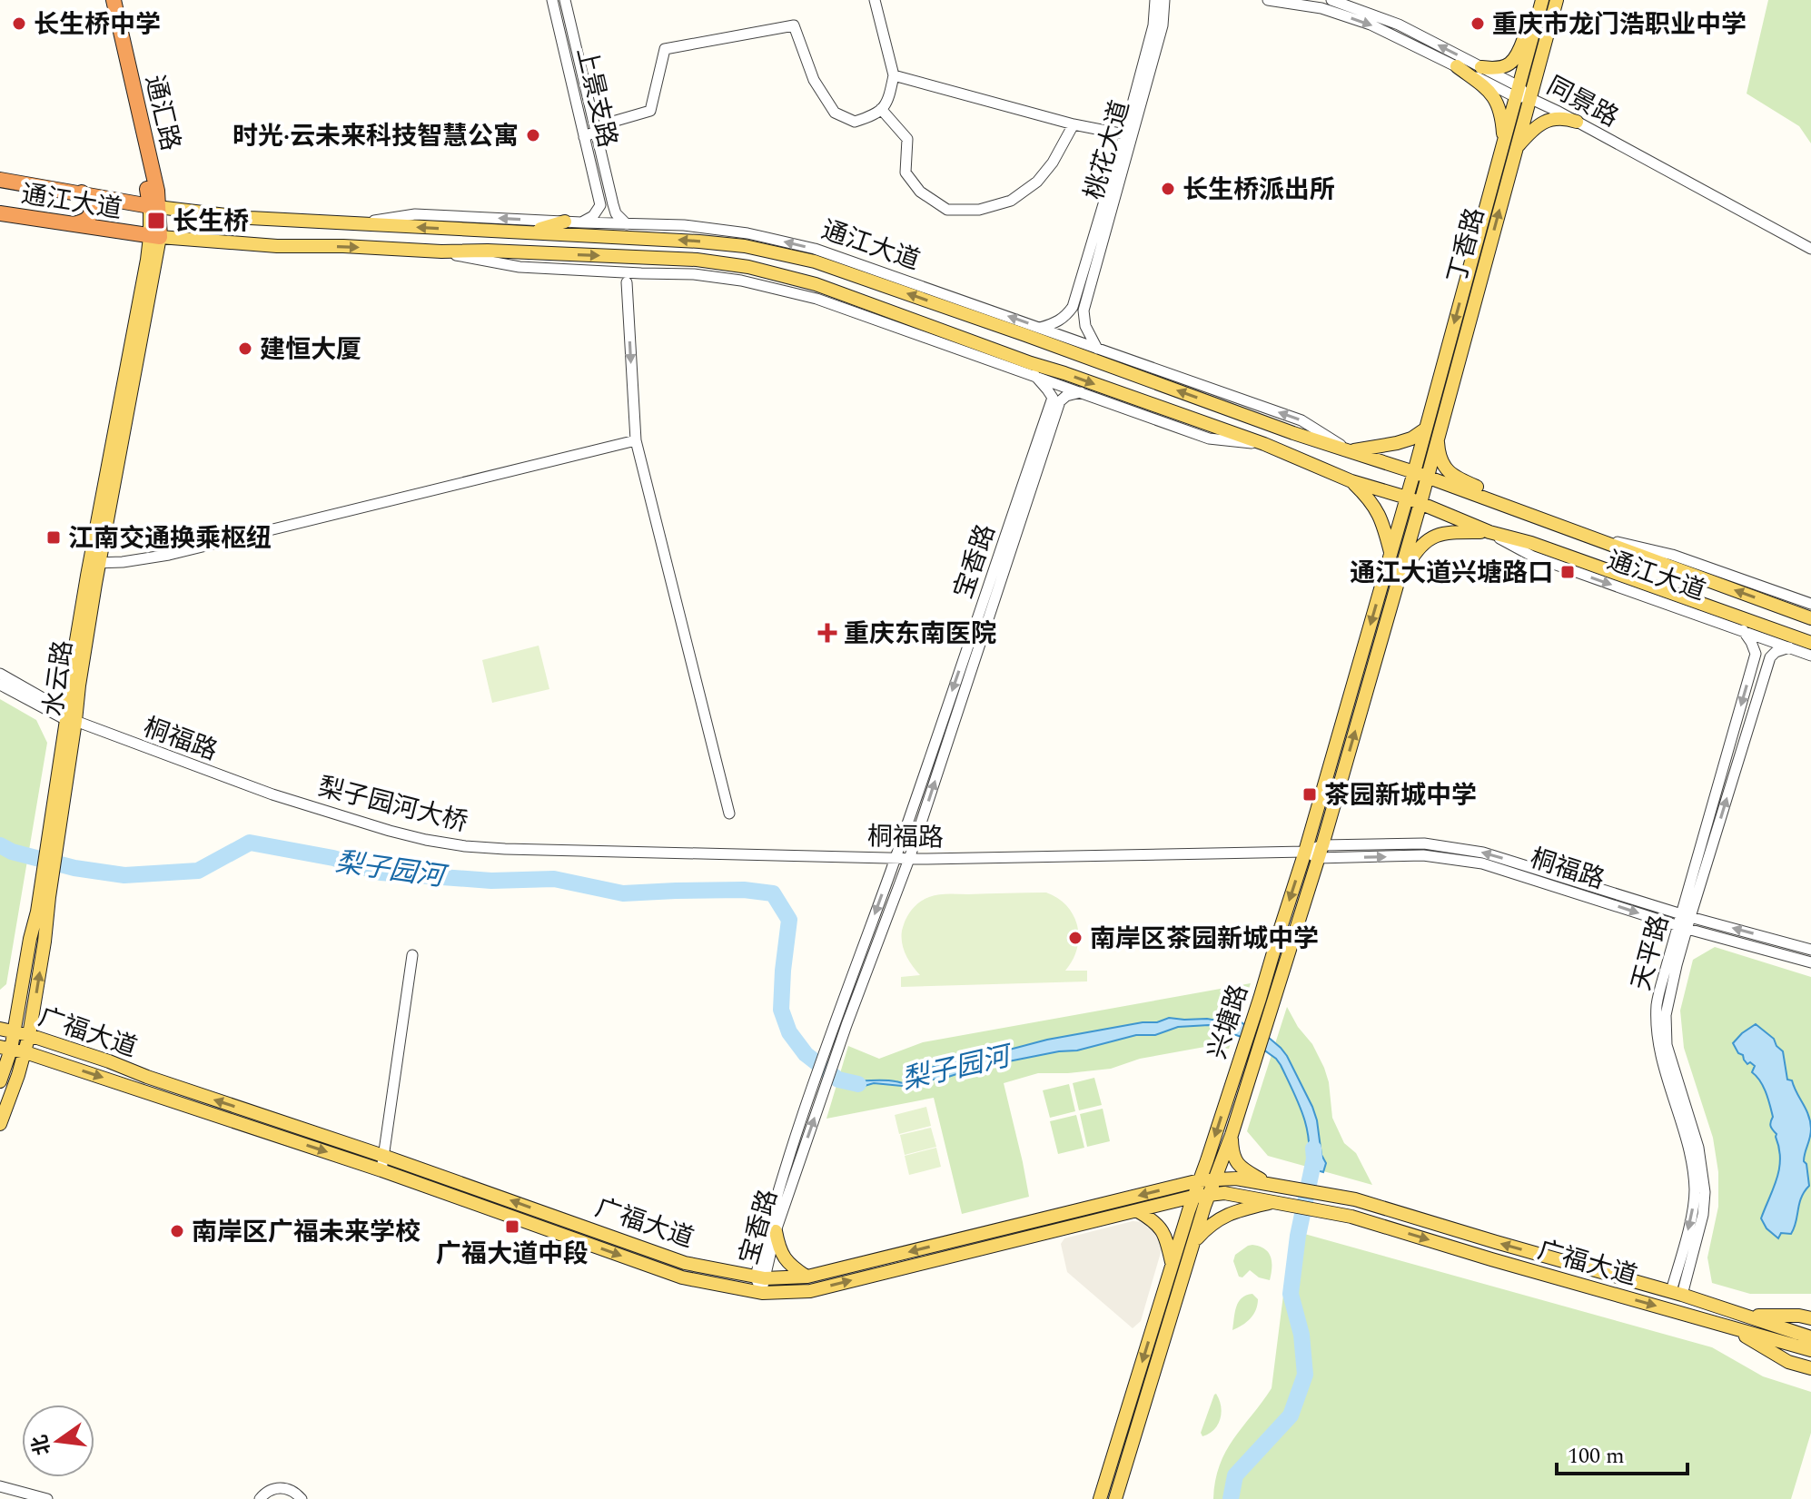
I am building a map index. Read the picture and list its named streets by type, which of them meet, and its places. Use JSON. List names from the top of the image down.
{
  "streets": {
    "highway": ["通汇路", "通江大道"],
    "main road": [
      "丁香路",
      "水云路",
      "兴塘路",
      "广福大道"
    ],
    "street": [
      "上景支路",
      "同景路",
      "桃花大道",
      "宝香路",
      "桐福路",
      "梨子园河大桥",
      "天平路"
    ]
  },
  "crossings": [
    ["上景支路", "通江大道"],
    ["同景路", "丁香路"],
    ["通汇路", "通江大道"],
    ["通汇路", "水云路"],
    ["通江大道", "丁香路"],
    ["通江大道", "水云路"],
    ["通江大道", "天平路"],
    ["通江大道", "兴塘路"],
    ["丁香路", "兴塘路"],
    ["宝香路", "桐福路"],
    ["宝香路", "广福大道"],
    ["水云路", "桐福路"],
    ["水云路", "广福大道"],
    ["桐福路", "梨子园河大桥"],
    ["桐福路", "天平路"],
    ["桐福路", "兴塘路"],
    ["天平路", "广福大道"],
    ["兴塘路", "广福大道"]
  ],
  "water": ["梨子园河"],
  "places": {
    "other": [
      "长生桥中学",
      "重庆市龙门浩职业中学",
      "时光·云未来科技智慧公寓",
      "长生桥派出所",
      "建恒大厦",
      "南岸区茶园新城中学",
      "南岸区广福未来学校"
    ],
    "transit": [
      "长生桥",
      "江南交通换乘枢纽",
      "通江大道兴塘路口",
      "茶园新城中学",
      "广福大道中段"
    ],
    "health": ["重庆东南医院"]
  },
  "scale_bar": "100 m",
  "north": "left"
}
